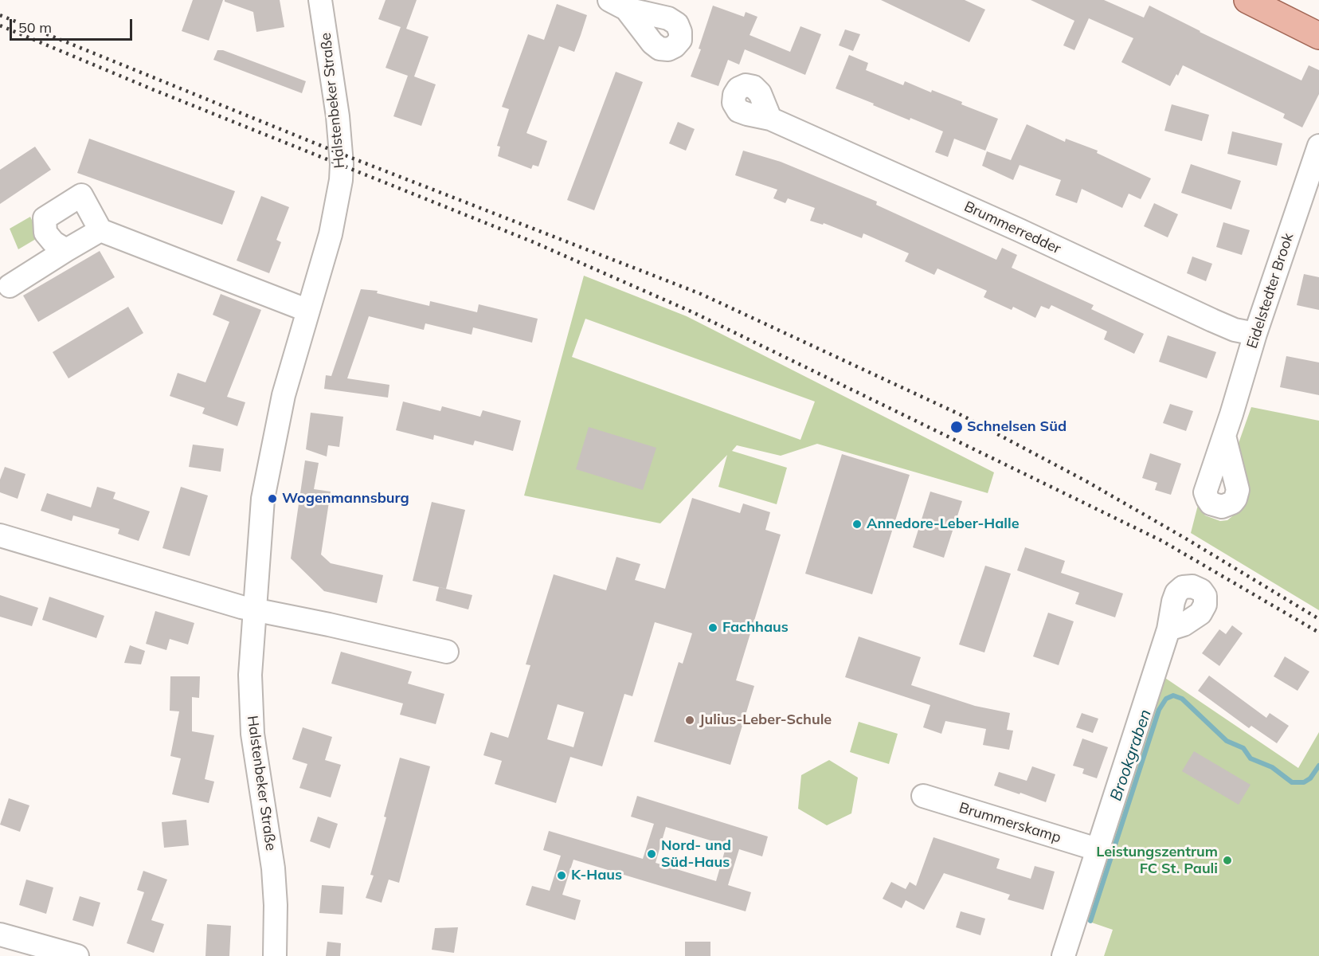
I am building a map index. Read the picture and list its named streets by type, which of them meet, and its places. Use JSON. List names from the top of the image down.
{
  "streets": {
    "street": [
      "Halstenbeker Straße",
      "Brummerredder",
      "Eidelstedter Brook",
      "Brummerskamp"
    ]
  },
  "crossings": [
    ["Brummerredder", "Eidelstedter Brook"]
  ],
  "water": ["Brookgraben"],
  "places": [
    "Schnelsen Süd",
    "Wogenmannsburg",
    "Annedore-Leber-Halle",
    "Fachhaus",
    "Julius-Leber-Schule",
    "Nord- und Süd-Haus",
    "Leistungszentrum FC St. Pauli",
    "K-Haus"
  ],
  "scale_bar": "50 m"
}
